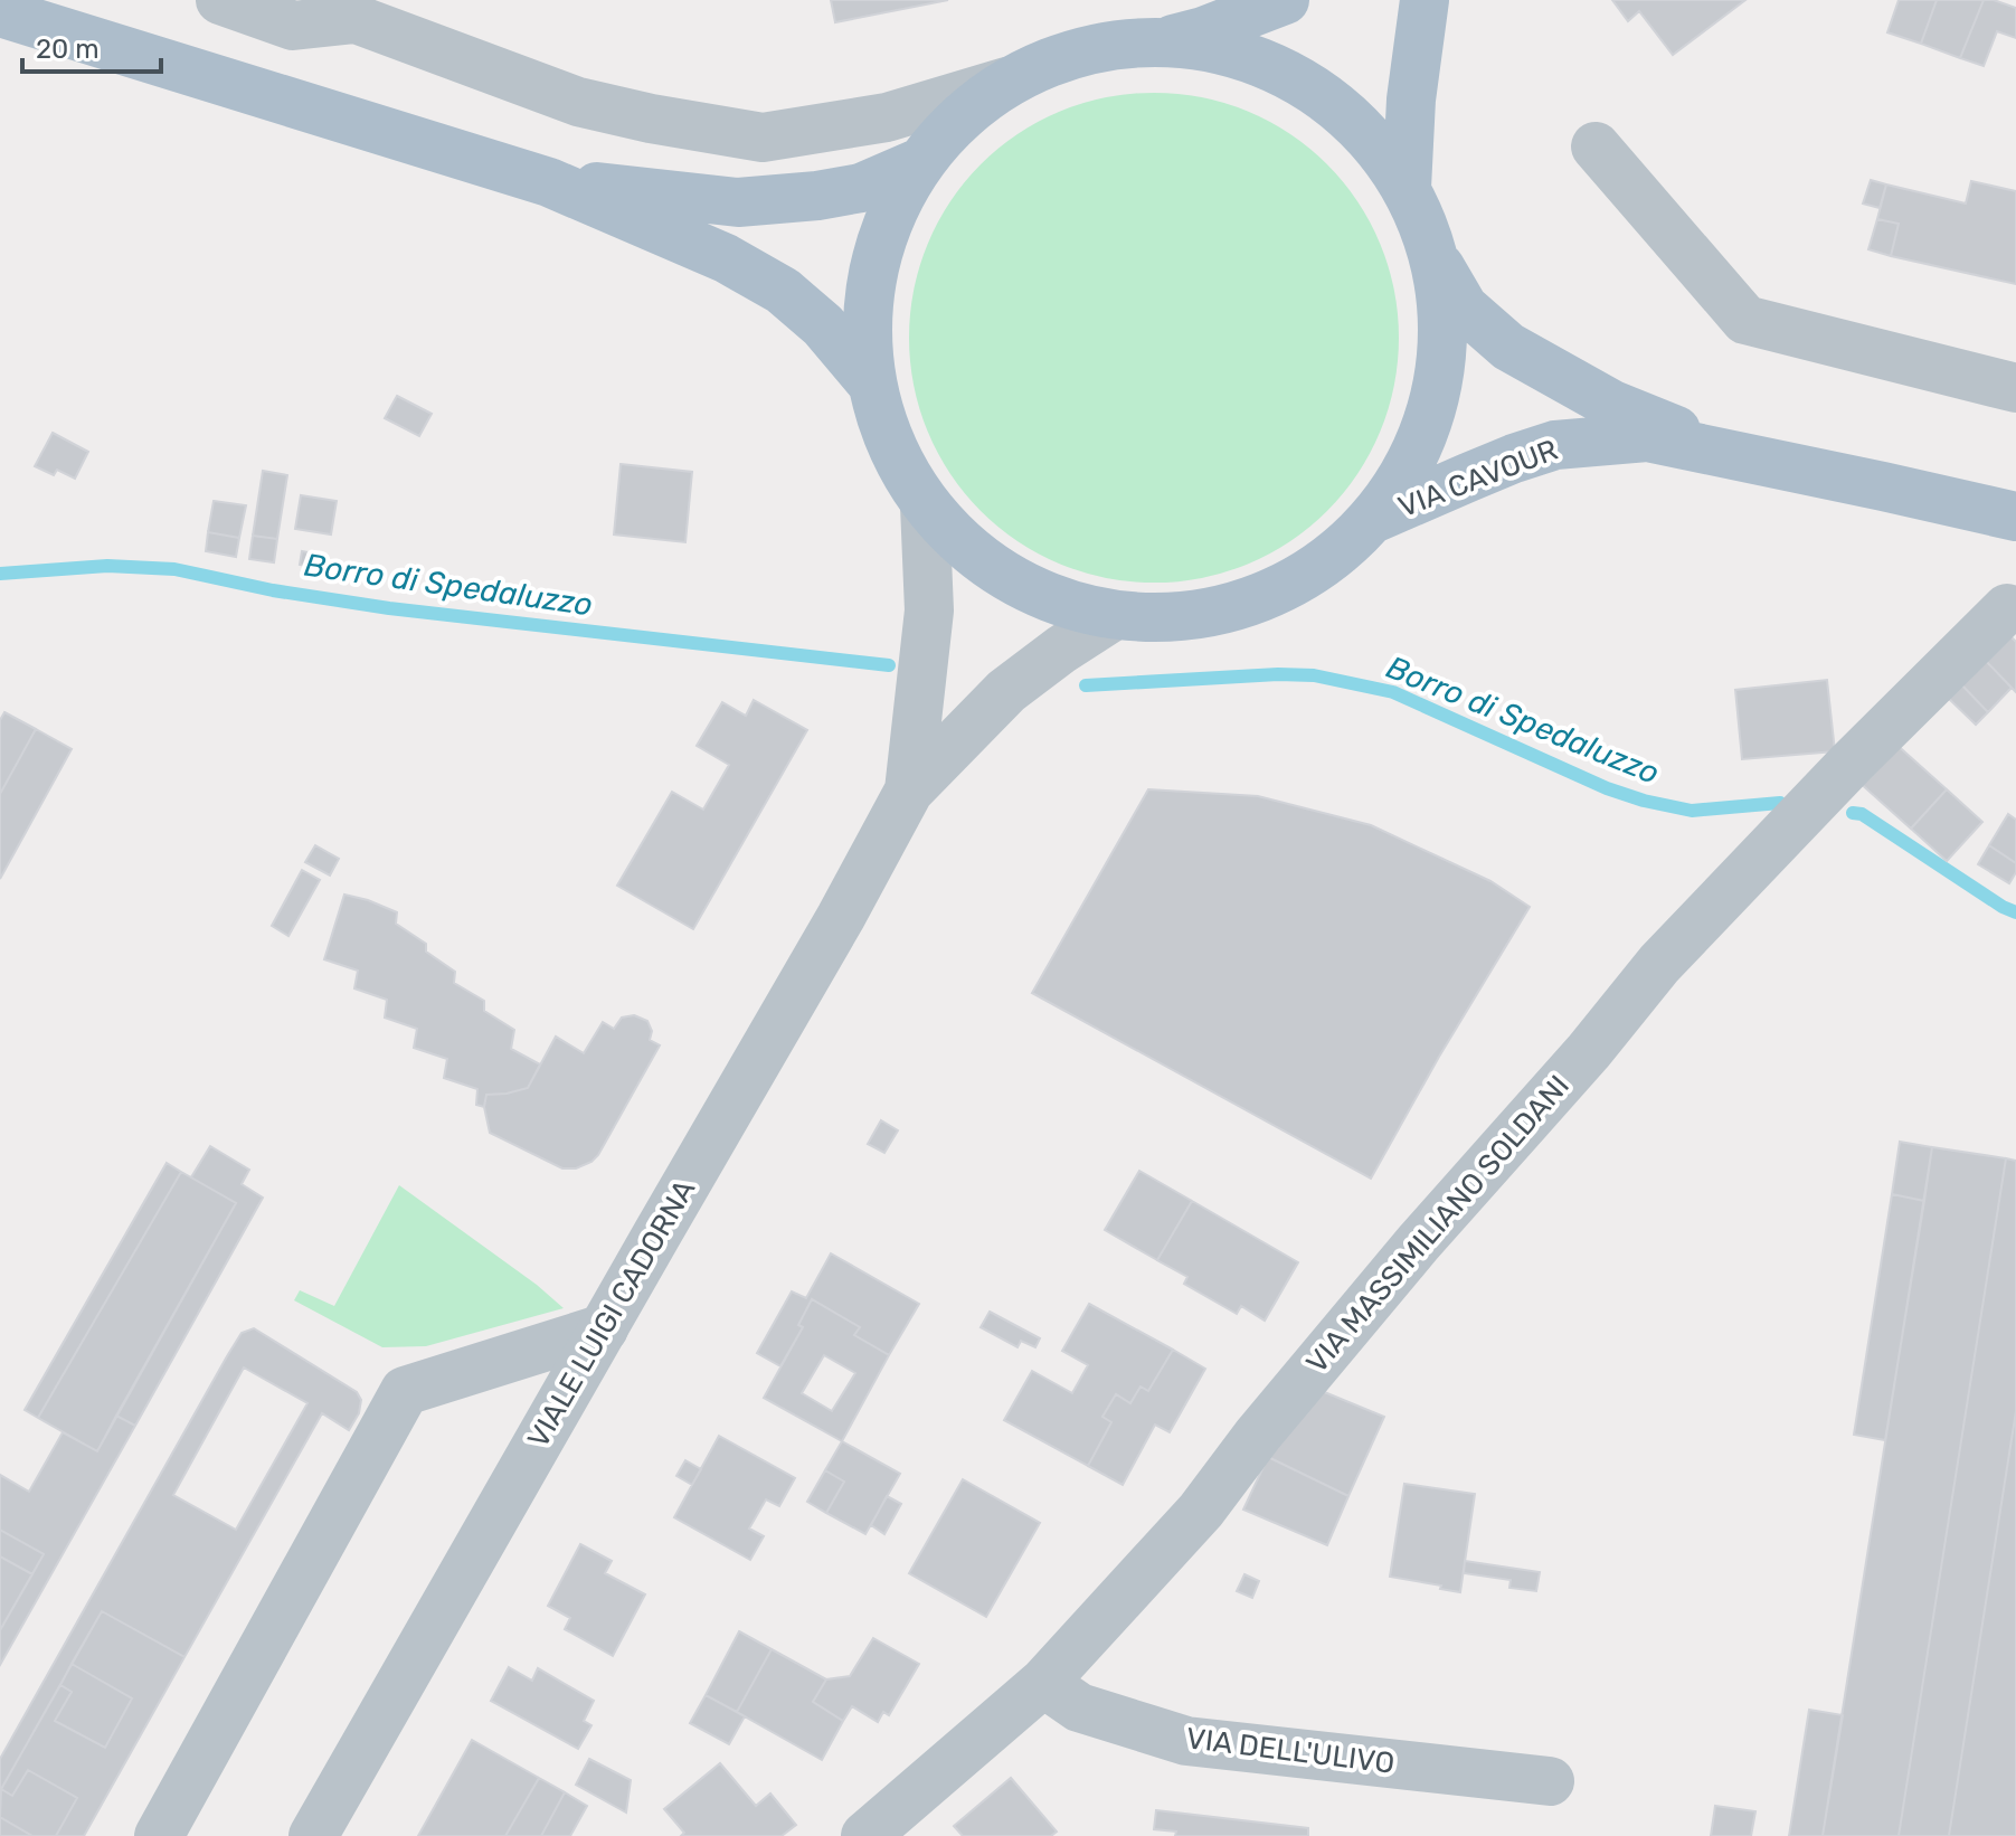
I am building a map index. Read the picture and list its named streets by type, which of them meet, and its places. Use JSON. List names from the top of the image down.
{
  "streets": {
    "main road": ["VIA CAVOUR"],
    "street": ["VIA MASSIMILIANO SOLDANI", "VIALE LUIGI CADORNA", "VIA DELL'ULIVO"]
  },
  "crossings": [
    ["VIA MASSIMILIANO SOLDANI", "VIA DELL'ULIVO"]
  ],
  "water": ["Borro di Spedaluzzo"],
  "scale_bar": "20 m"
}
